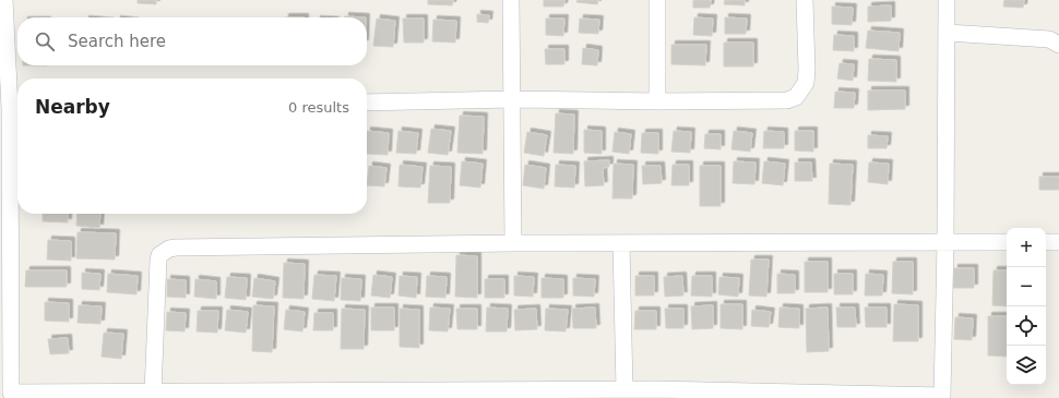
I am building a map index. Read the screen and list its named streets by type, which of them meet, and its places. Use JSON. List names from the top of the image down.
{
  "page": {
    "search": "Search here",
    "heading": ["Nearby", "0 results"],
    "map_buttons": ["+", "−"]
  }
}
